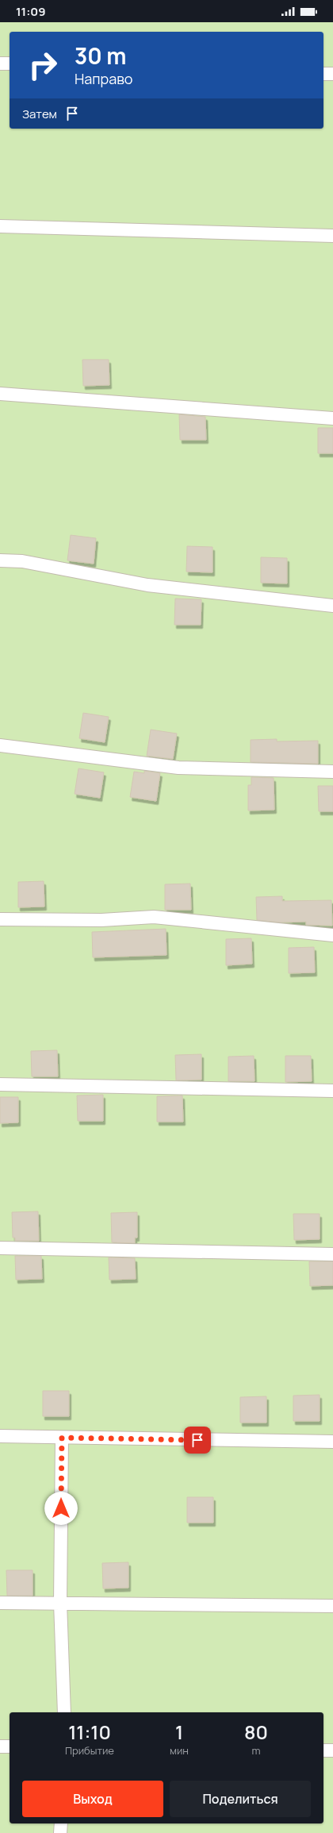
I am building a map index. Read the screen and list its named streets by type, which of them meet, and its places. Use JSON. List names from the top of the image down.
{
  "page": {
    "status": "11:09",
    "turn": ["30 m", "Направо"],
    "then": "Затем",
    "eta": [
      "11:10",
      "Прибытие",
      "1",
      "мин",
      "80",
      "m"
    ],
    "buttons": ["Выход", "Поделиться"]
  }
}
